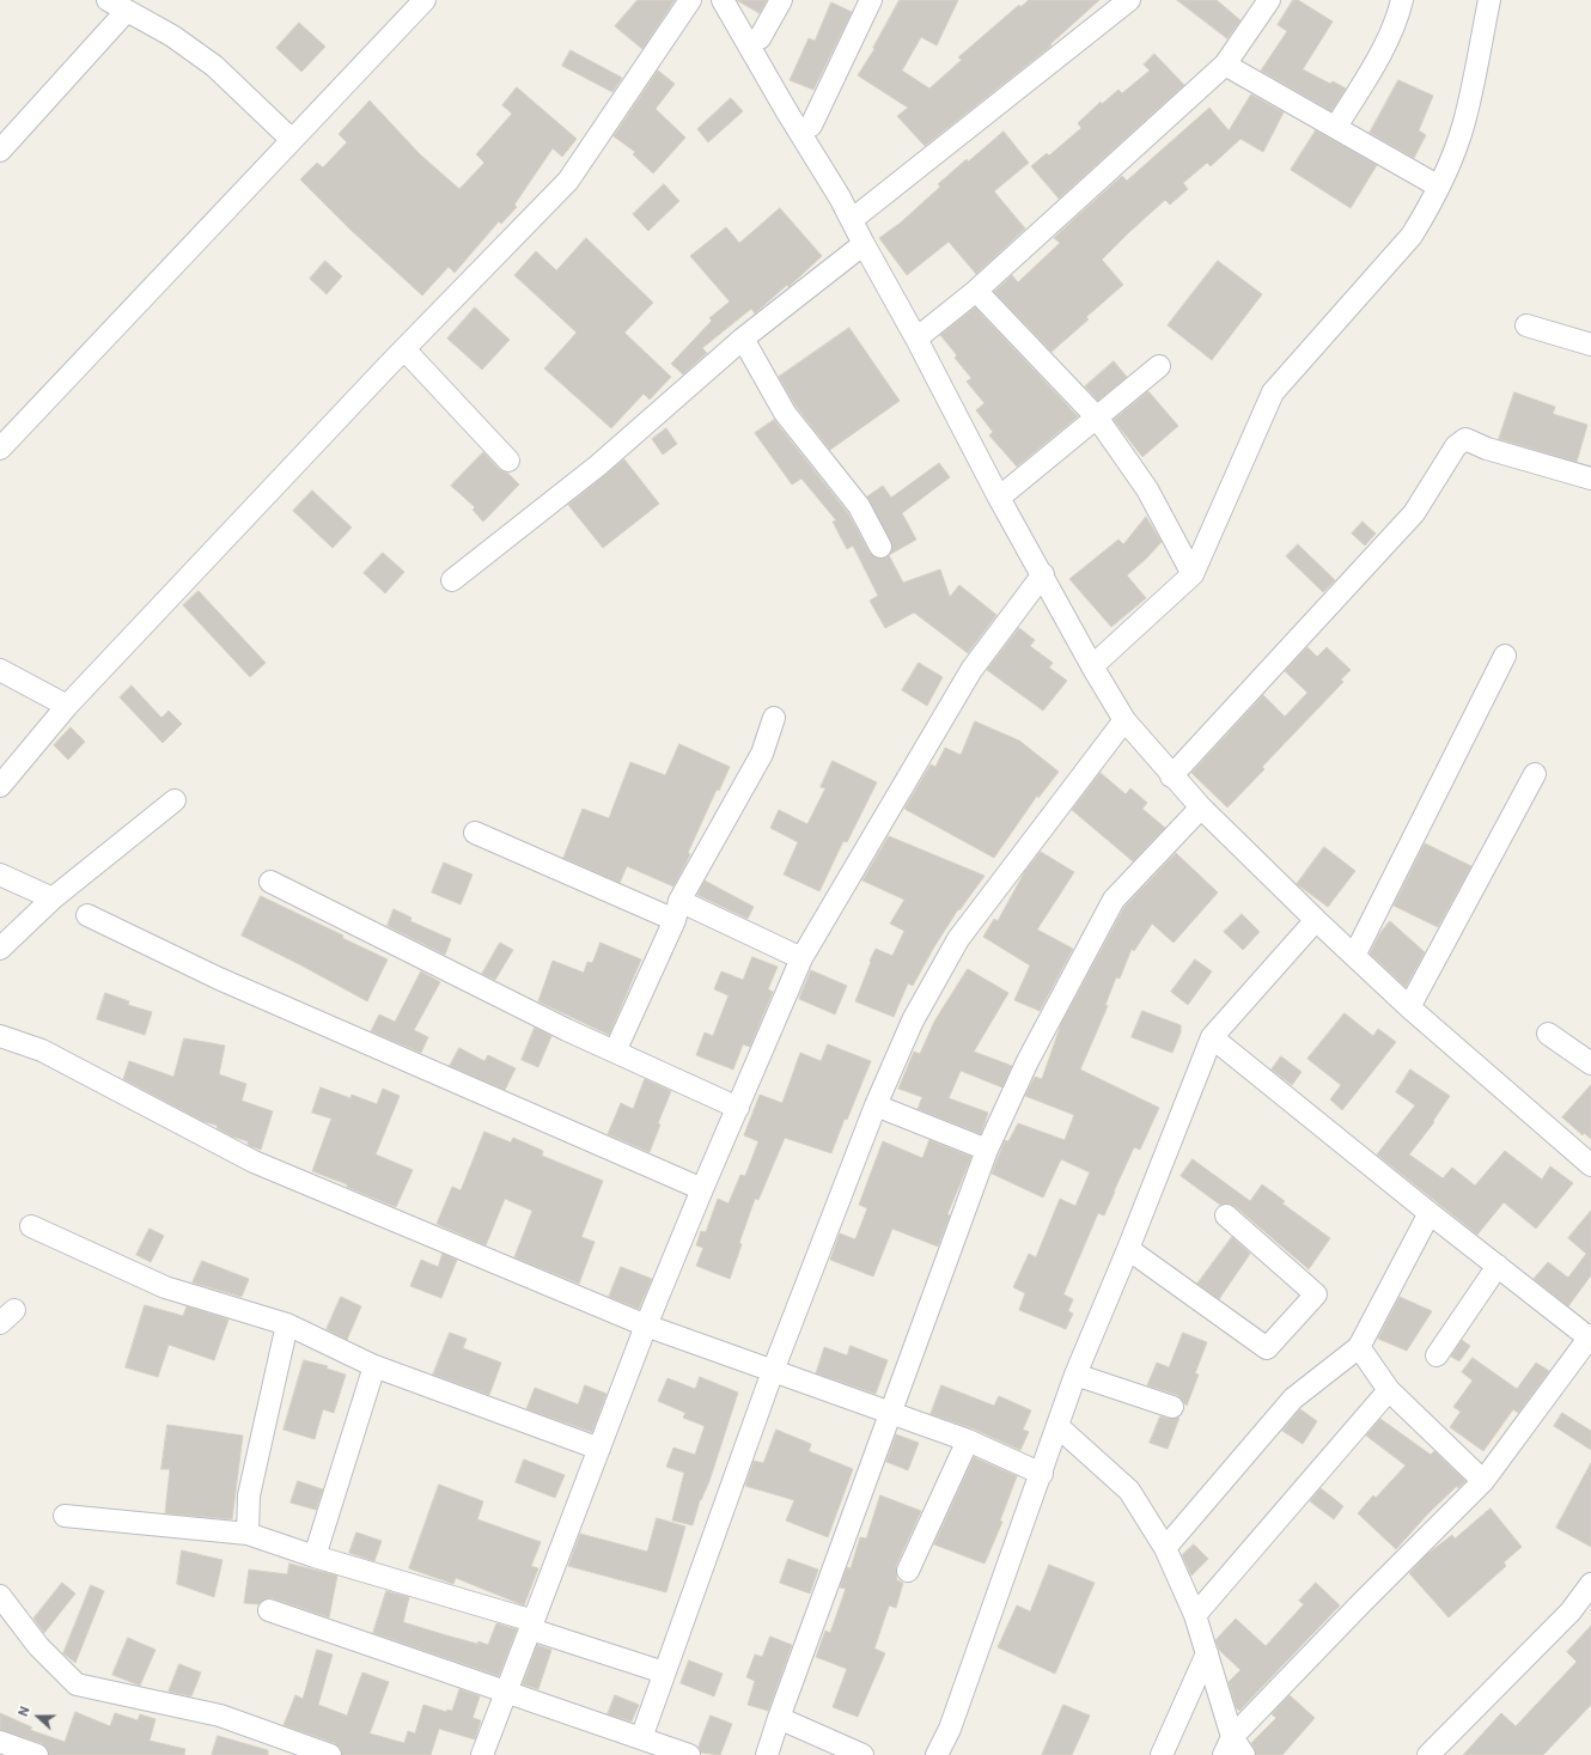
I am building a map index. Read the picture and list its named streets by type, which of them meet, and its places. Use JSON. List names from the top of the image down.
{
  "north": "left"
}
